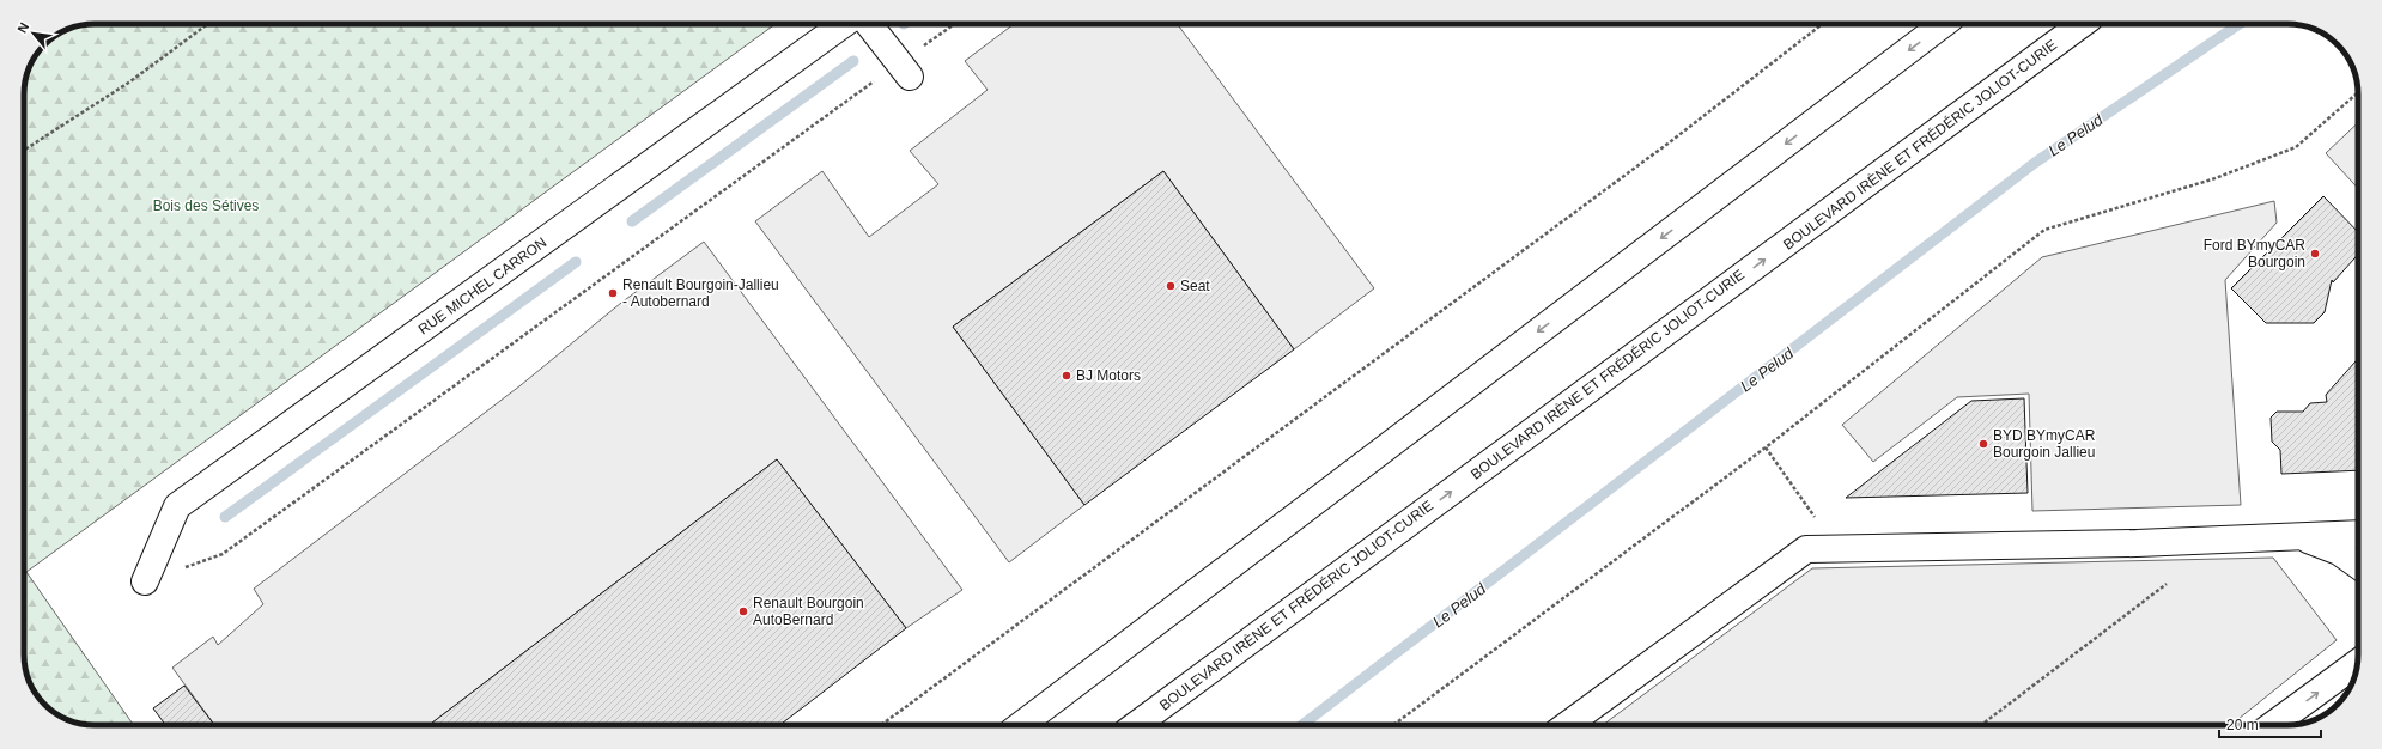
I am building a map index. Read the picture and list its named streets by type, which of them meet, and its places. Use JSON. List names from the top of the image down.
{
  "streets": {
    "main road": ["BOULEVARD IRÈNE ET FRÉDÉRIC JOLIOT-CURIE", "RUE MICHEL CARRON"]
  },
  "water": ["Le Pelud"],
  "parks": ["Bois des Sétives"],
  "places": [
    "Ford BYmyCAR Bourgoin",
    "Seat",
    "Renault Bourgoin-Jallieu - Autobernard",
    "BJ Motors",
    "BYD BYmyCAR Bourgoin Jallieu",
    "Renault Bourgoin AutoBernard"
  ],
  "scale_bar": "20 m",
  "north": "top left"
}
